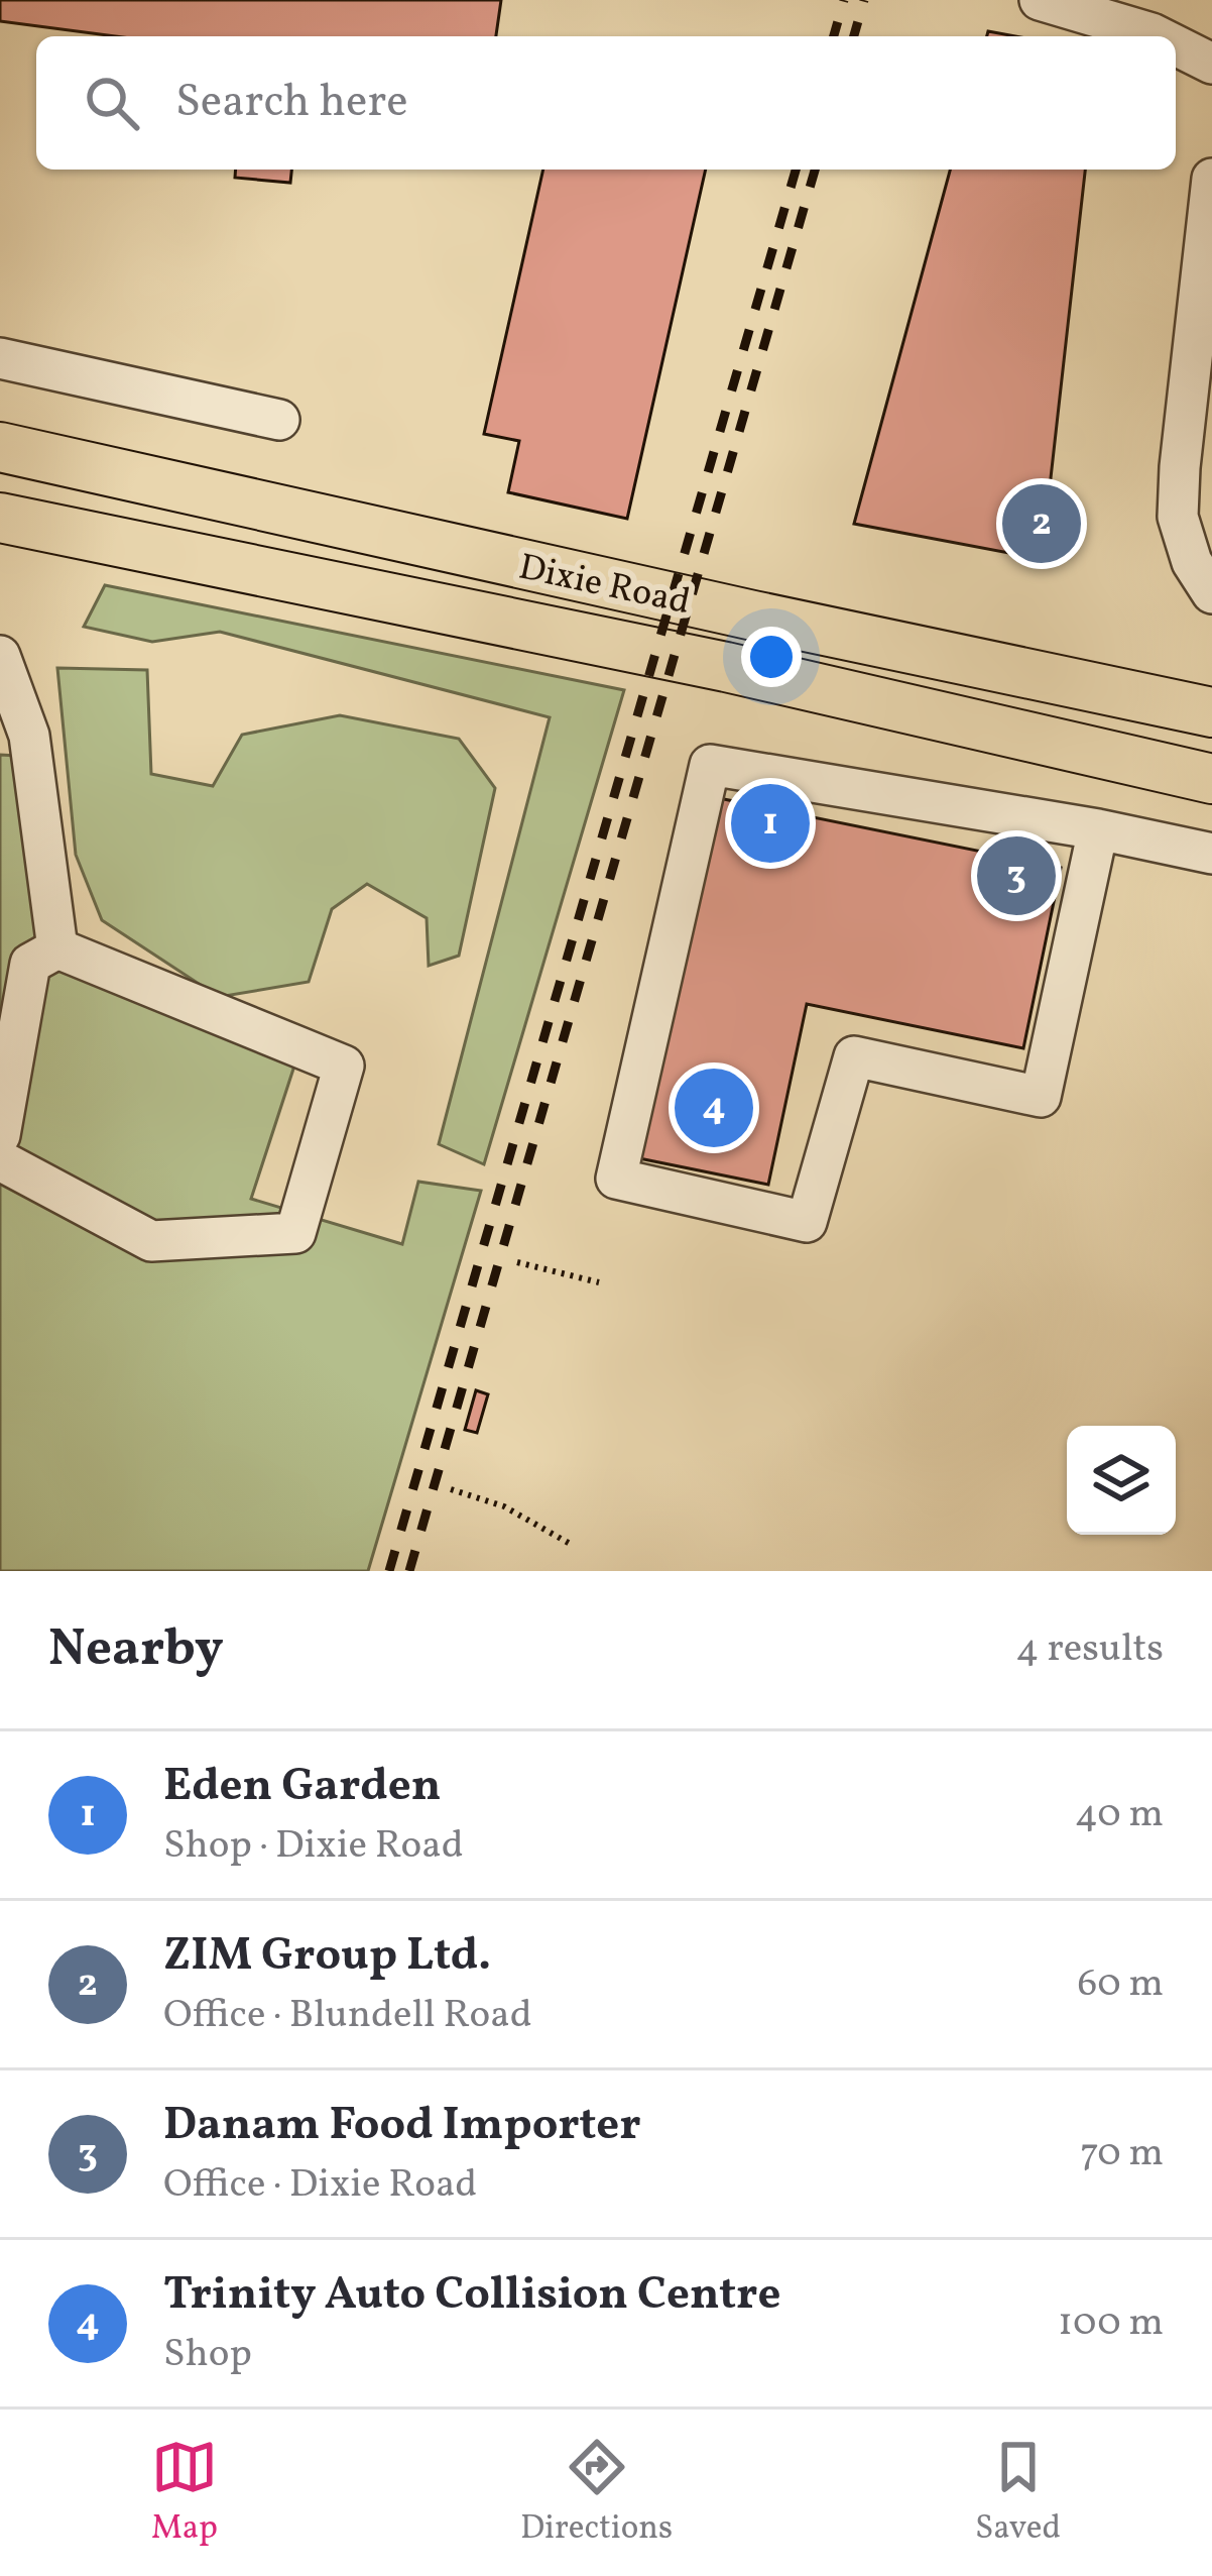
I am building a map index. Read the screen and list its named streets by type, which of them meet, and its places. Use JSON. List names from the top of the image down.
{
  "streets": {
    "main road": ["Dixie Road"]
  },
  "page": {
    "search": "Search here",
    "pins": [
      "2",
      "1",
      "3",
      "4"
    ],
    "heading": ["Nearby", "4 results"],
    "list": [
      {
        "mark": "1",
        "name": "Eden Garden",
        "note": "Shop · Dixie Road",
        "value": "40 m"
      },
      {
        "mark": "2",
        "name": "ZIM Group Ltd.",
        "note": "Office · Blundell Road",
        "value": "60 m"
      },
      {
        "mark": "3",
        "name": "Danam Food Importer",
        "note": "Office · Dixie Road",
        "value": "70 m"
      },
      {
        "mark": "4",
        "name": "Trinity Auto Collision Centre",
        "note": "Shop",
        "value": "100 m"
      }
    ],
    "nav": ["Map", "Directions", "Saved"]
  }
}
